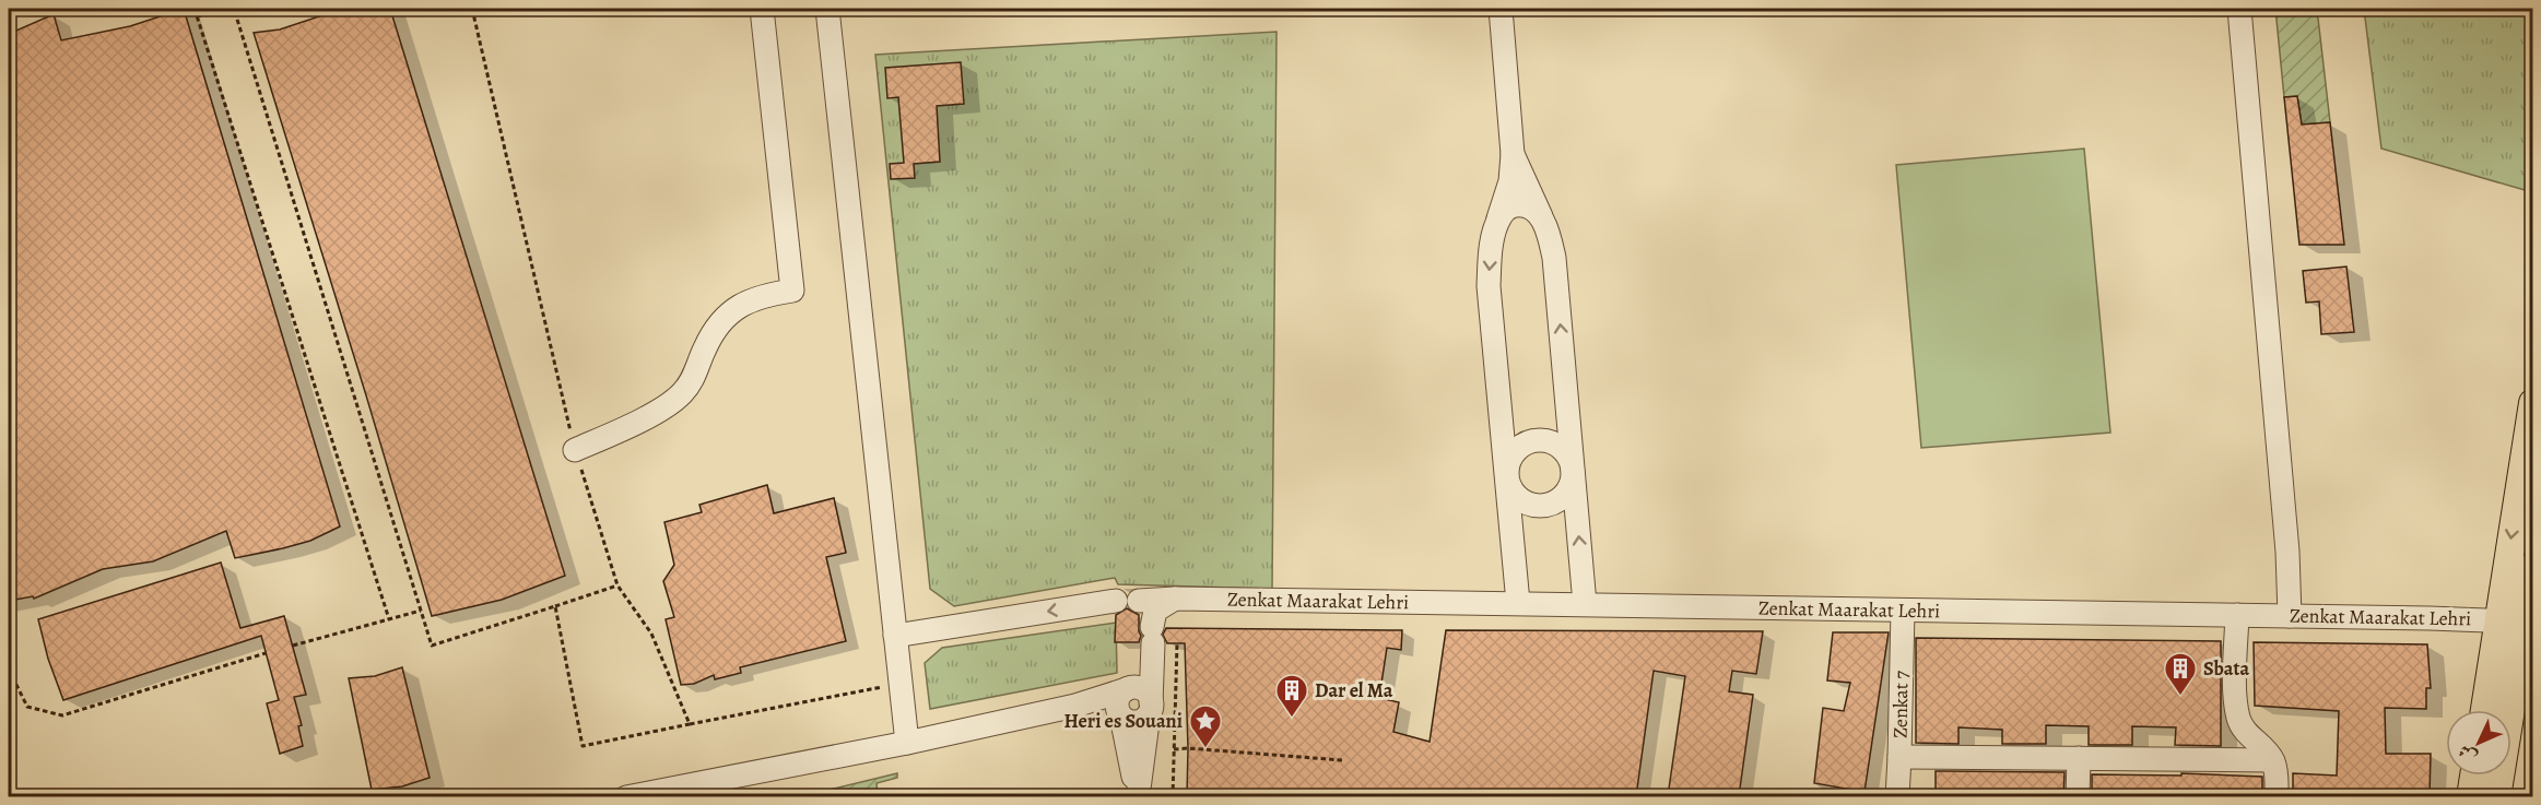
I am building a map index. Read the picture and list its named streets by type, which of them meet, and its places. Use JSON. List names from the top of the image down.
{
  "streets": {
    "street": ["Zenkat Maarakat Lehri", "Zenkat 7"]
  },
  "crossings": [
    ["Zenkat Maarakat Lehri", "Zenkat 7"]
  ],
  "places": {
    "building": ["Sbata", "Dar el Ma"],
    "place": ["Heri es Souani"]
  },
  "north": "bottom left"
}
